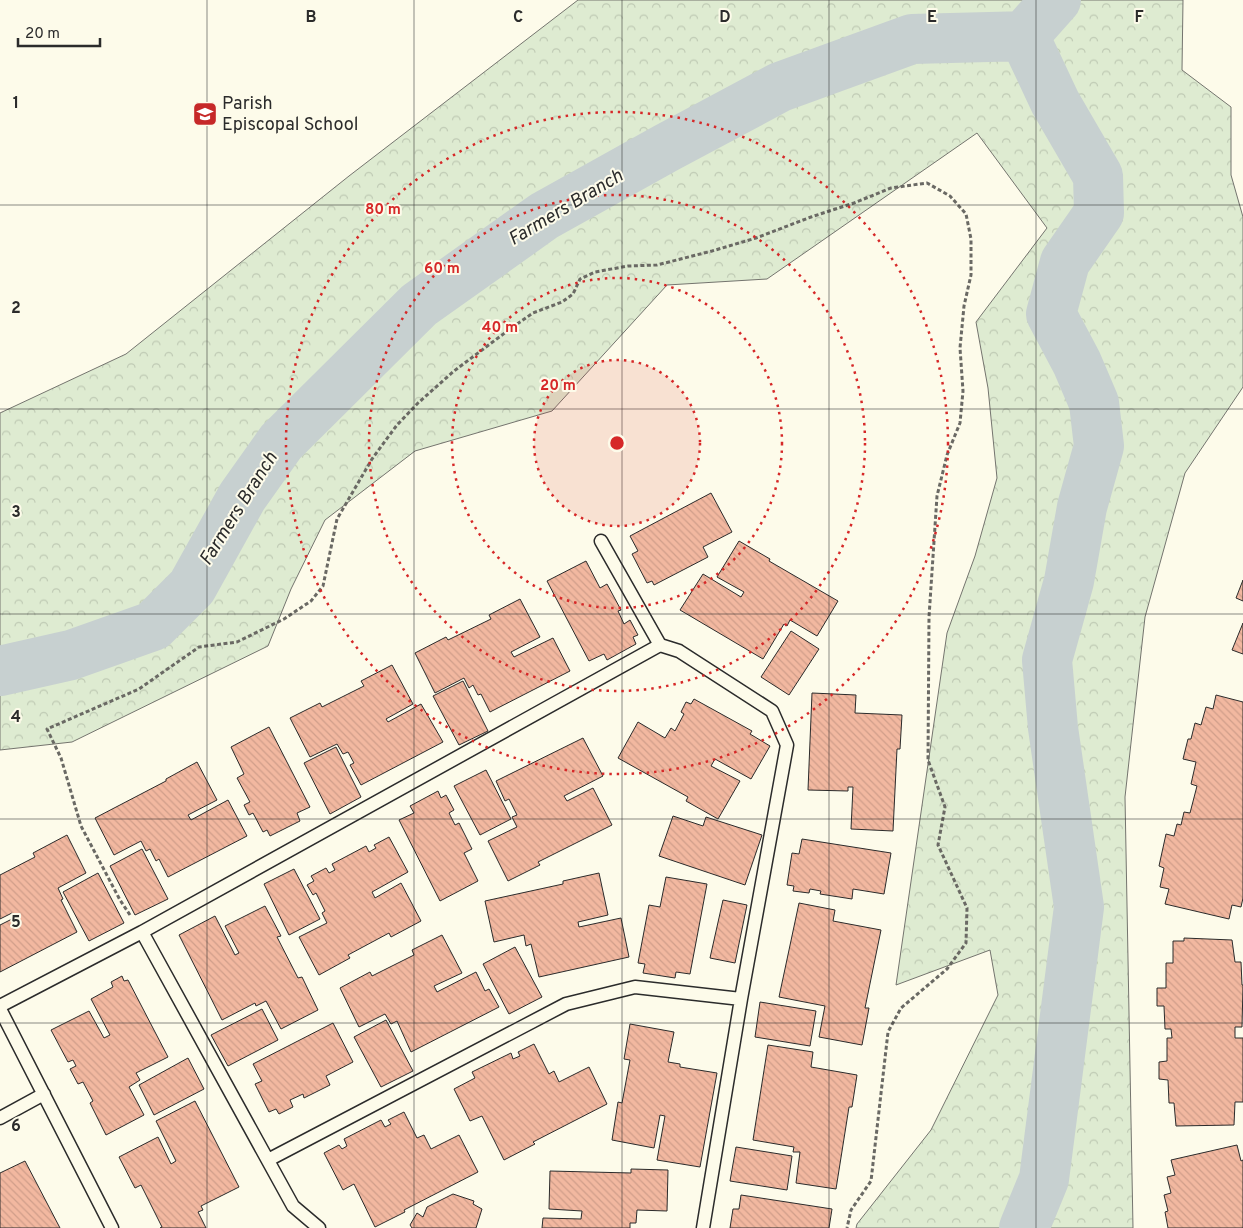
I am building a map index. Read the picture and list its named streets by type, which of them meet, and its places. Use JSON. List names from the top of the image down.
{
  "water": ["Farmers Branch"],
  "places": {
    "school or university": ["Parish Episcopal School"]
  },
  "scale_bar": "20 m",
  "grid": {
    "columns": [
      "B",
      "C",
      "D",
      "E",
      "F"
    ],
    "rows": [
      "1",
      "2",
      "3",
      "4",
      "5",
      "6"
    ]
  },
  "rings": [
    "80 m",
    "60 m",
    "40 m",
    "20 m"
  ]
}
